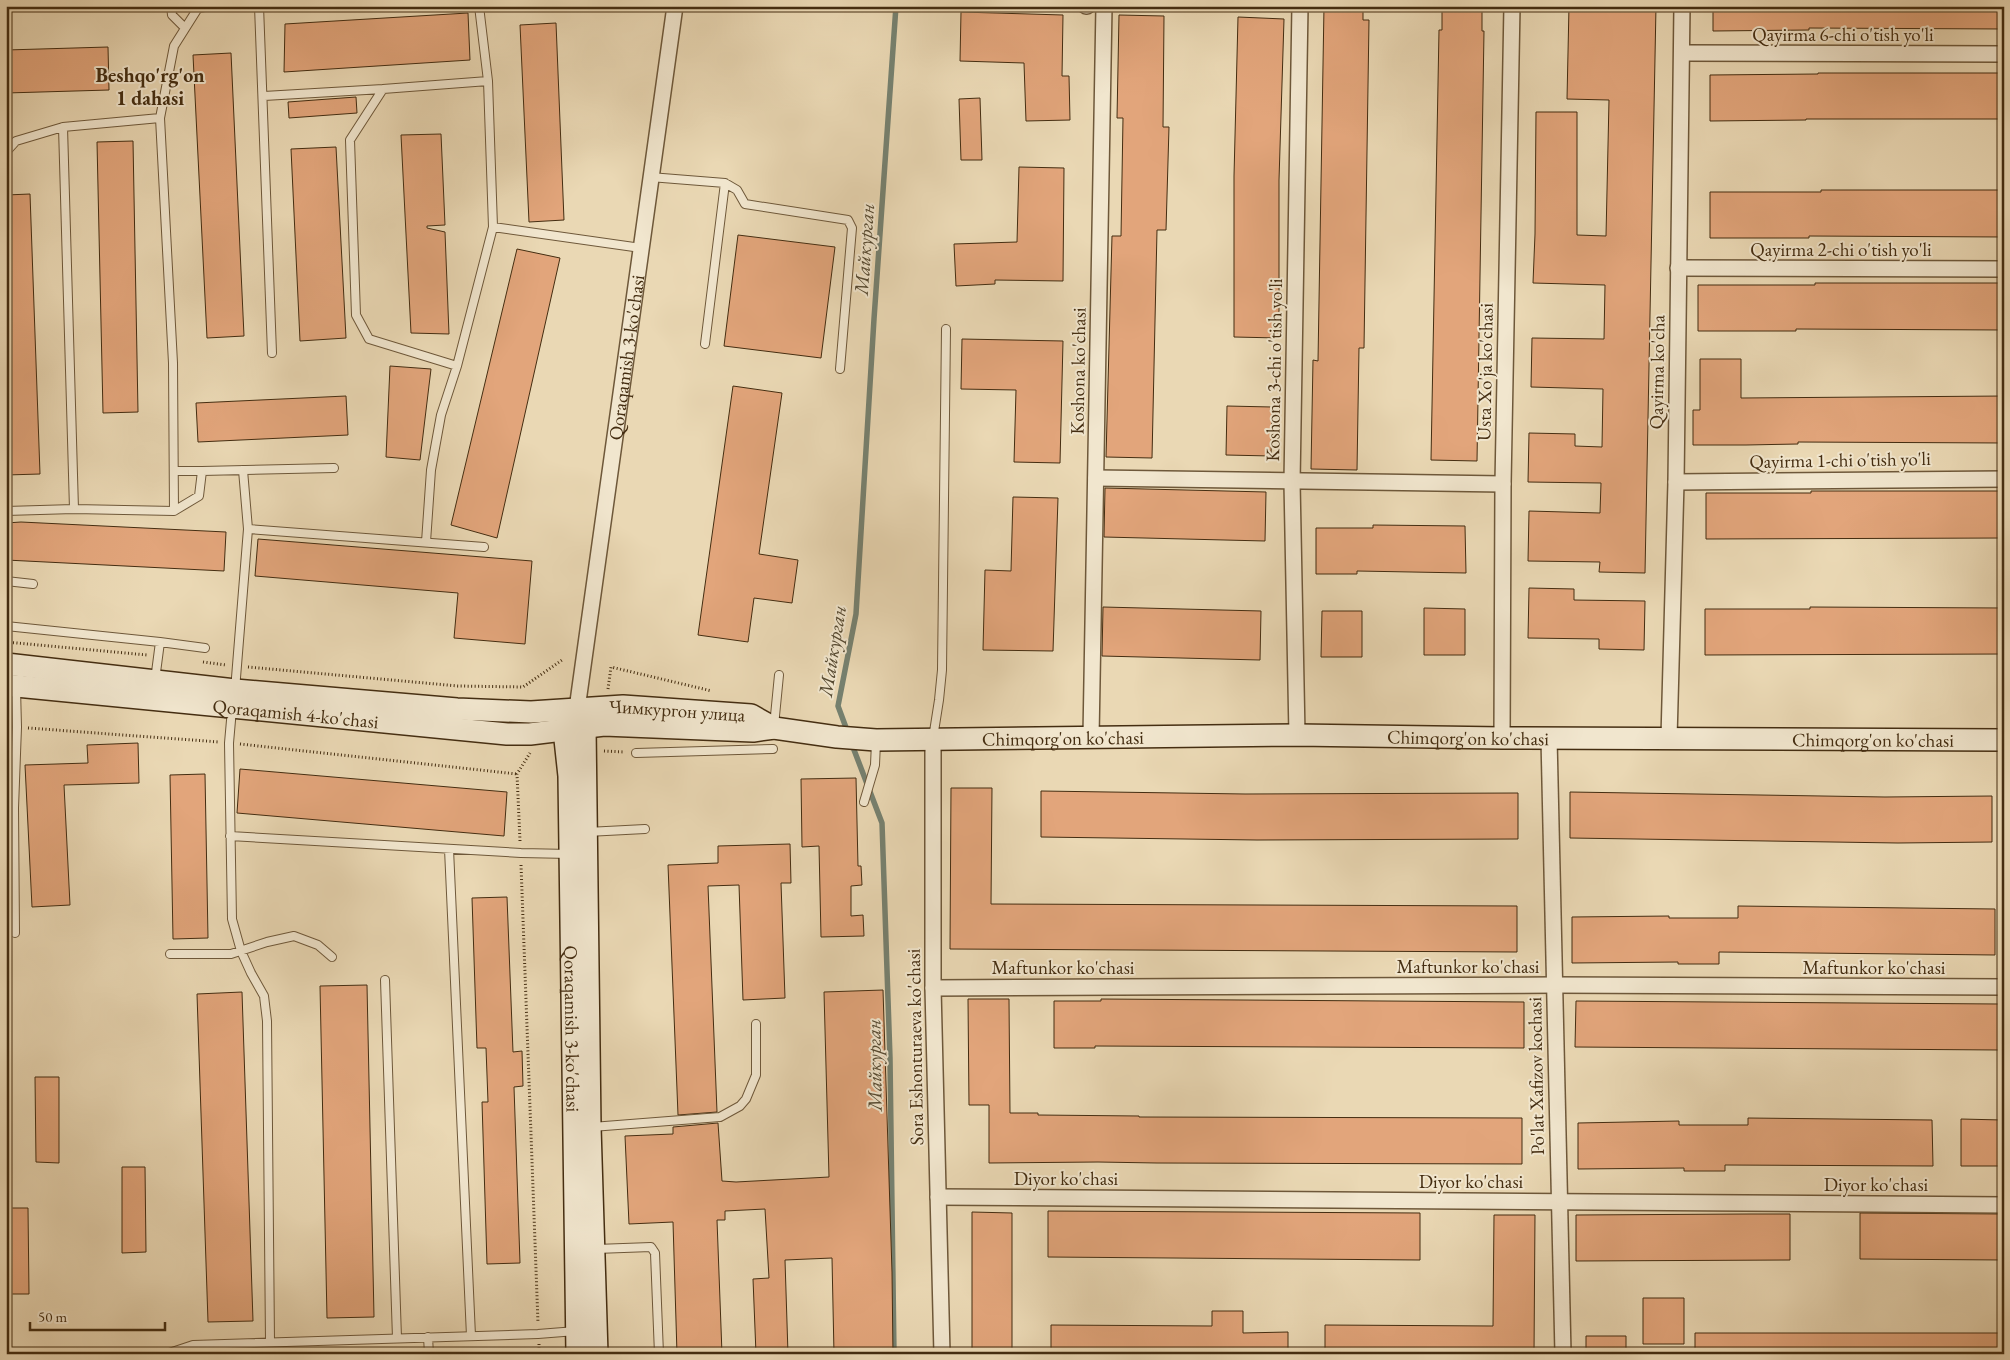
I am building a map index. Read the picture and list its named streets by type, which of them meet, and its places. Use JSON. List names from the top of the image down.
{
  "streets": {
    "main road": [
      "Qoraqamish 3-ko'chasi",
      "Чимкургон улица",
      "Qoraqamish 4-ko'chasi",
      "Chimqorg'on ko'chasi"
    ],
    "street": [
      "Qayirma 6-chi o'tish yo'li",
      "Qayirma 2-chi o'tish yo'li",
      "Koshona 3-chi o'tish yo'li",
      "Koshona ko'chasi",
      "Usta Xo'ja ko'chasi",
      "Qayirma ko'cha",
      "Qayirma 1-chi o'tish yo'li",
      "Maftunkor ko'chasi",
      "Sora Eshonturaeva ko'chasi",
      "Po'lat Xafizov kochasi",
      "Diyor ko'chasi"
    ]
  },
  "crossings": [
    ["Qayirma 6-chi o'tish yo'li", "Qayirma ko'cha"],
    ["Qayirma 2-chi o'tish yo'li", "Qayirma ko'cha"],
    ["Qoraqamish 3-ko'chasi", "Чимкургон улица"],
    ["Qoraqamish 3-ko'chasi", "Qoraqamish 4-ko'chasi"],
    ["Koshona 3-chi o'tish yo'li", "Chimqorg'on ko'chasi"],
    ["Koshona ko'chasi", "Chimqorg'on ko'chasi"],
    ["Usta Xo'ja ko'chasi", "Chimqorg'on ko'chasi"],
    ["Qayirma ko'cha", "Qayirma 1-chi o'tish yo'li"],
    ["Qayirma ko'cha", "Chimqorg'on ko'chasi"],
    ["Чимкургон улица", "Qoraqamish 4-ko'chasi"],
    ["Чимкургон улица", "Chimqorg'on ko'chasi"],
    ["Чимкургон улица", "Sora Eshonturaeva ko'chasi"],
    ["Chimqorg'on ko'chasi", "Sora Eshonturaeva ko'chasi"],
    ["Chimqorg'on ko'chasi", "Po'lat Xafizov kochasi"],
    ["Maftunkor ko'chasi", "Sora Eshonturaeva ko'chasi"],
    ["Maftunkor ko'chasi", "Po'lat Xafizov kochasi"],
    ["Sora Eshonturaeva ko'chasi", "Diyor ko'chasi"],
    ["Po'lat Xafizov kochasi", "Diyor ko'chasi"]
  ],
  "districts": ["Beshqo'rg'on 1 dahasi"],
  "water": ["Майкурган"],
  "scale_bar": "50 m"
}
